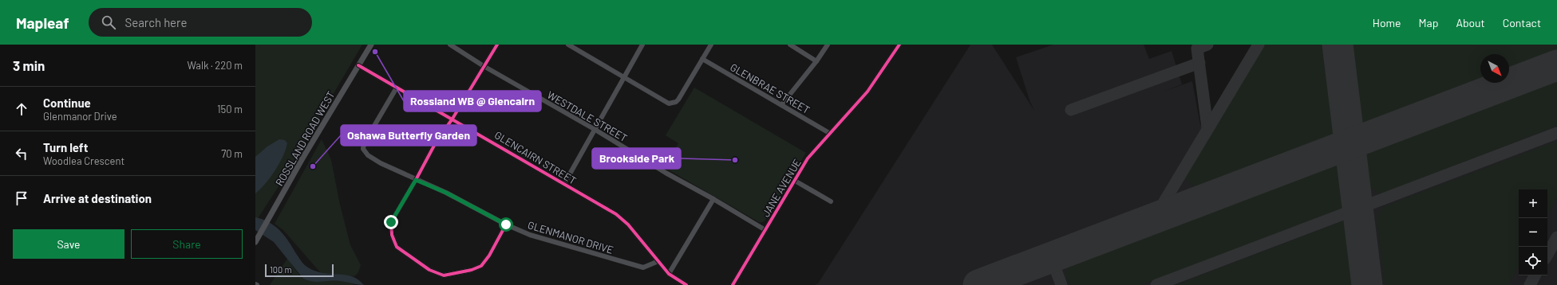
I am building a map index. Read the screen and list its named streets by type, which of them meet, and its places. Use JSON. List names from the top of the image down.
{
  "streets": {
    "main road": ["ROSSLAND ROAD WEST"],
    "street": [
      "GLENBRAE STREET",
      "WESTDALE STREET",
      "GLENCAIRN STREET",
      "JANE AVENUE",
      "GLENMANOR DRIVE"
    ]
  },
  "crossings": [
    ["GLENBRAE STREET", "JANE AVENUE"],
    ["WESTDALE STREET", "JANE AVENUE"],
    ["ROSSLAND ROAD WEST", "GLENCAIRN STREET"],
    ["GLENCAIRN STREET", "GLENMANOR DRIVE"]
  ],
  "places": ["Rossland WB @ Glencairn", "Brookside Park", "Oshawa Butterfly Garden"],
  "scale_bar": "100 m",
  "north": "bottom right",
  "page": {
    "header": "Mapleaf",
    "search": "Search here",
    "nav": [
      "Home",
      "Map",
      "About",
      "Contact"
    ],
    "heading": ["3 min", "Walk · 220 m"],
    "list": [
      ["Continue", "Glenmanor Drive", "150 m"],
      ["Turn left", "Woodlea Crescent", "70 m"],
      "Arrive at destination"
    ],
    "map_buttons": ["+", "−"],
    "buttons": ["Save", "Share"],
    "scale": "100 m"
  }
}
